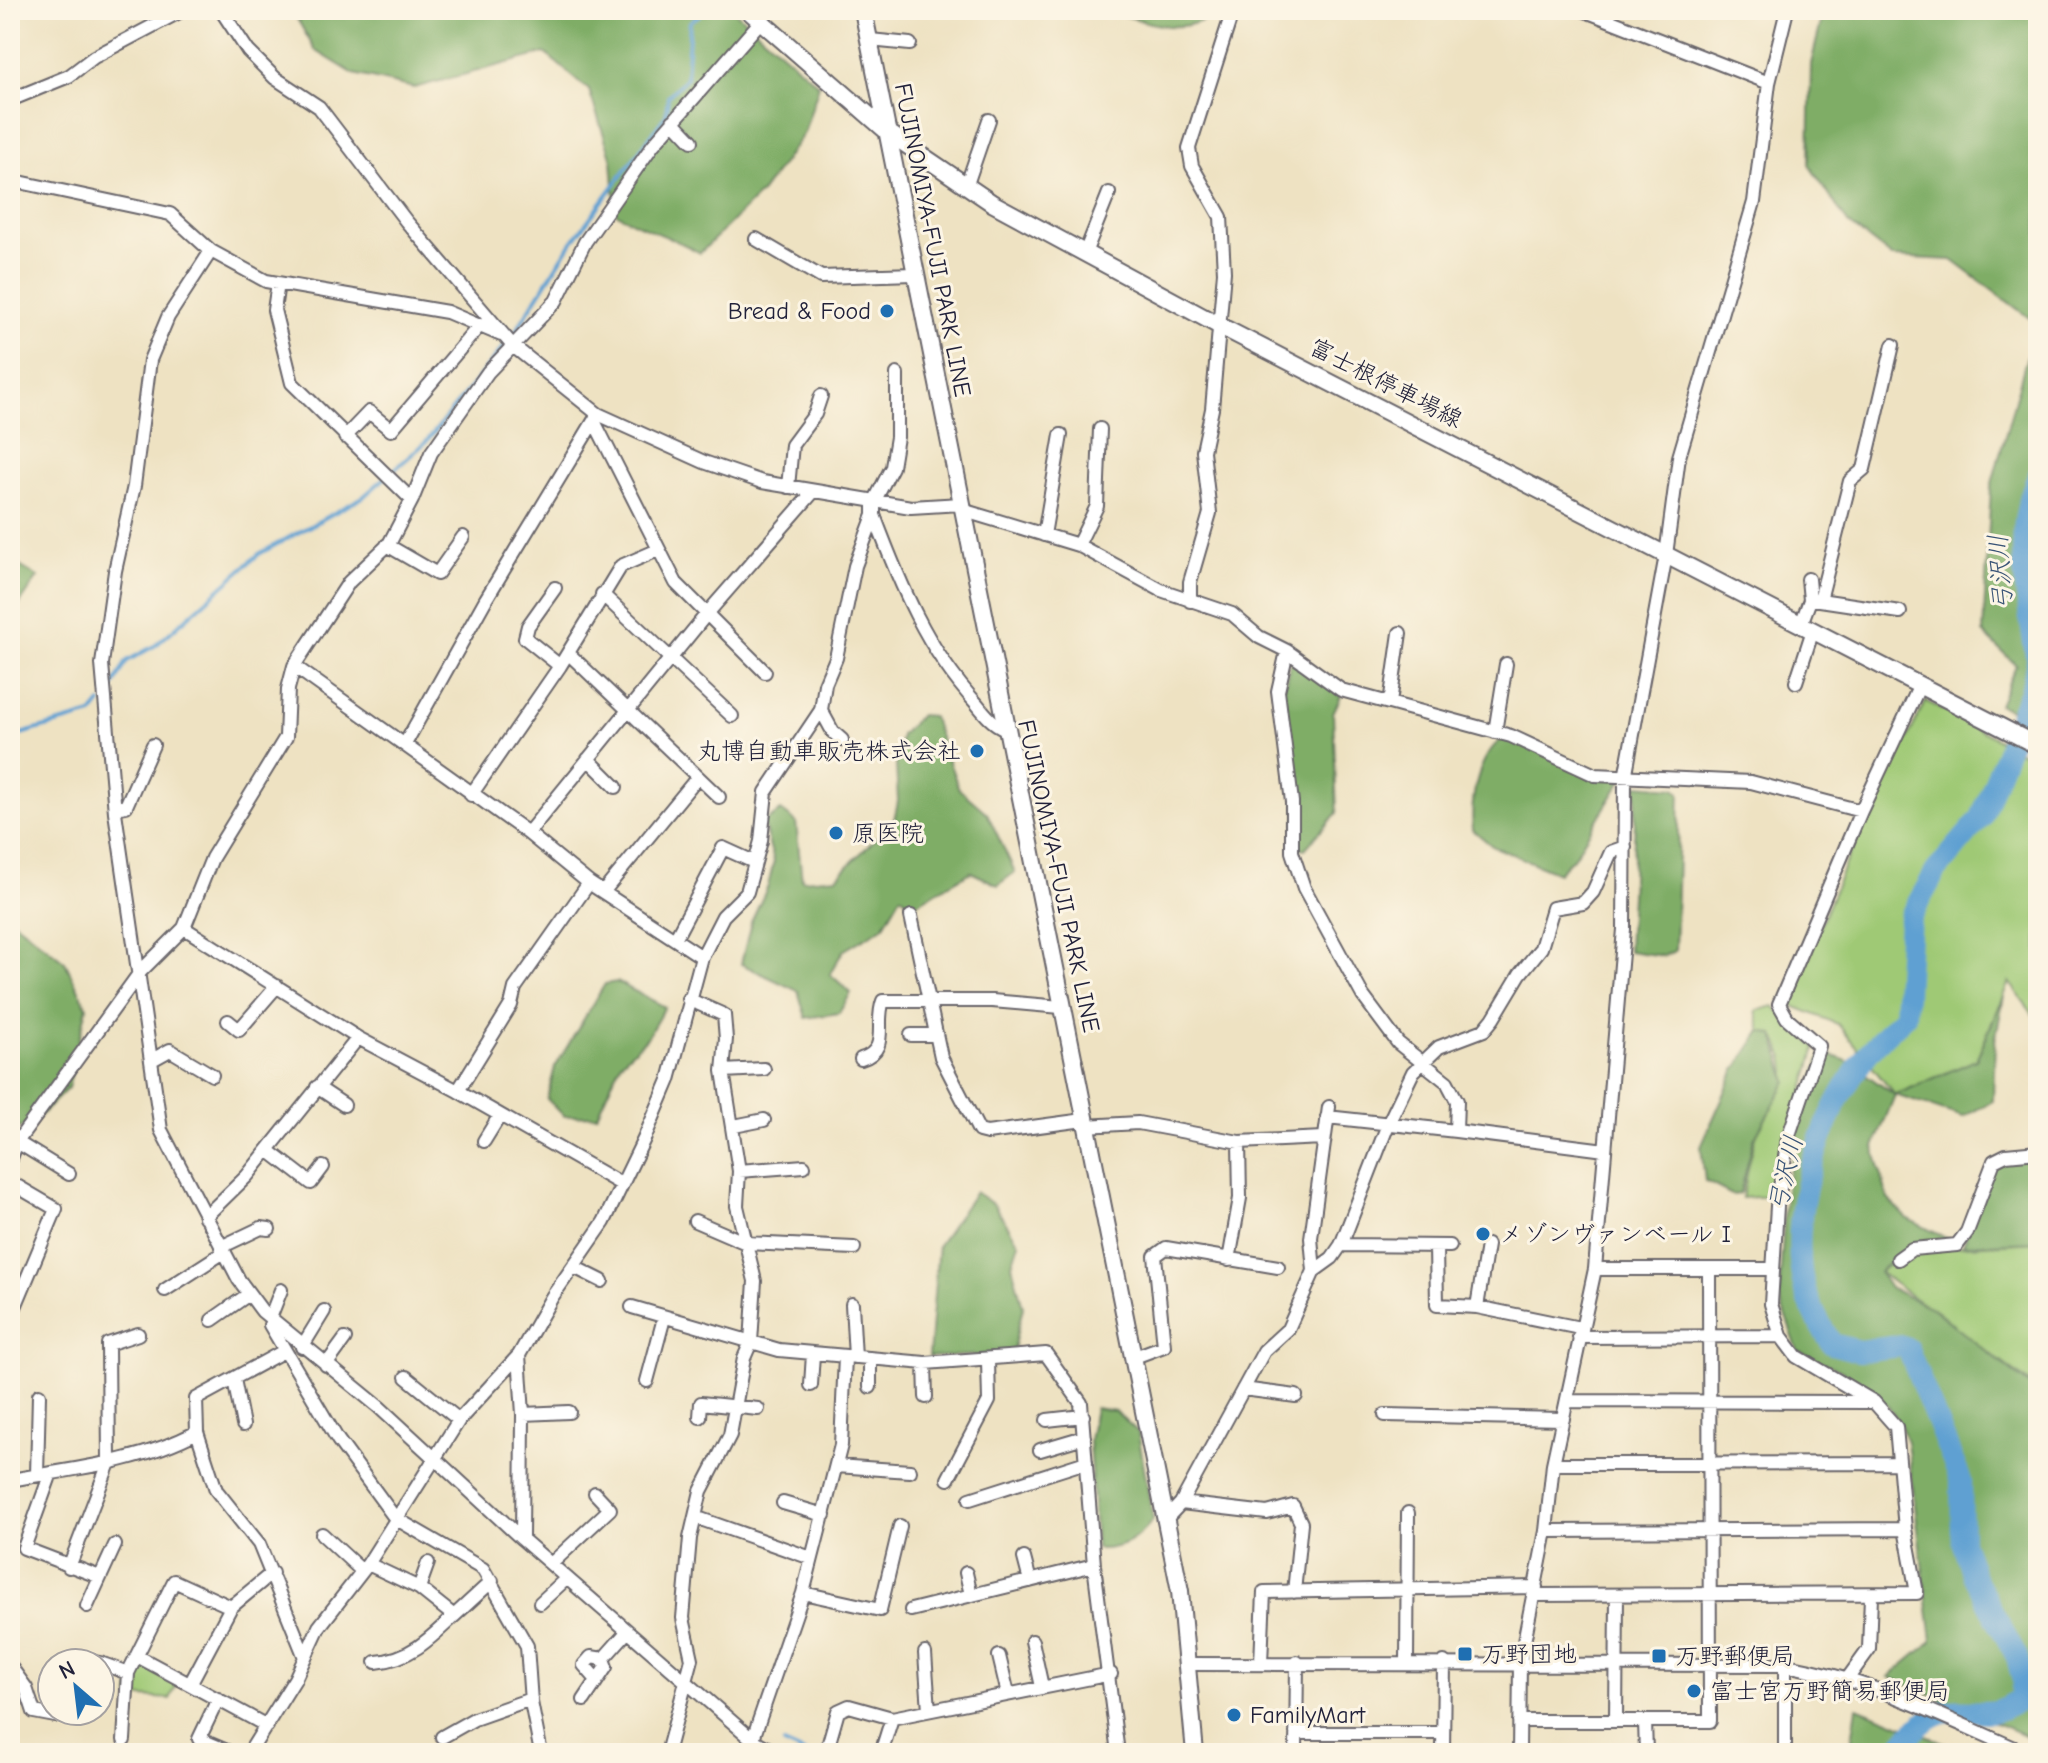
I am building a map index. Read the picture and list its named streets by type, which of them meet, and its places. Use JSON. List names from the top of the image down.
{
  "streets": {
    "main road": ["FUJINOMIYA-FUJI PARK LINE", "富士根停車場線"]
  },
  "crossings": [
    ["FUJINOMIYA-FUJI PARK LINE", "富士根停車場線"]
  ],
  "water": ["弓沢川"],
  "places": {
    "other": [
      "Bread & Food",
      "丸博自動車販売株式会社",
      "原医院",
      "メゾンヴァンベール I",
      "富士宮万野簡易郵便局",
      "FamilyMart"
    ],
    "transit": ["万野団地", "万野郵便局"]
  },
  "north": "top left"
}
